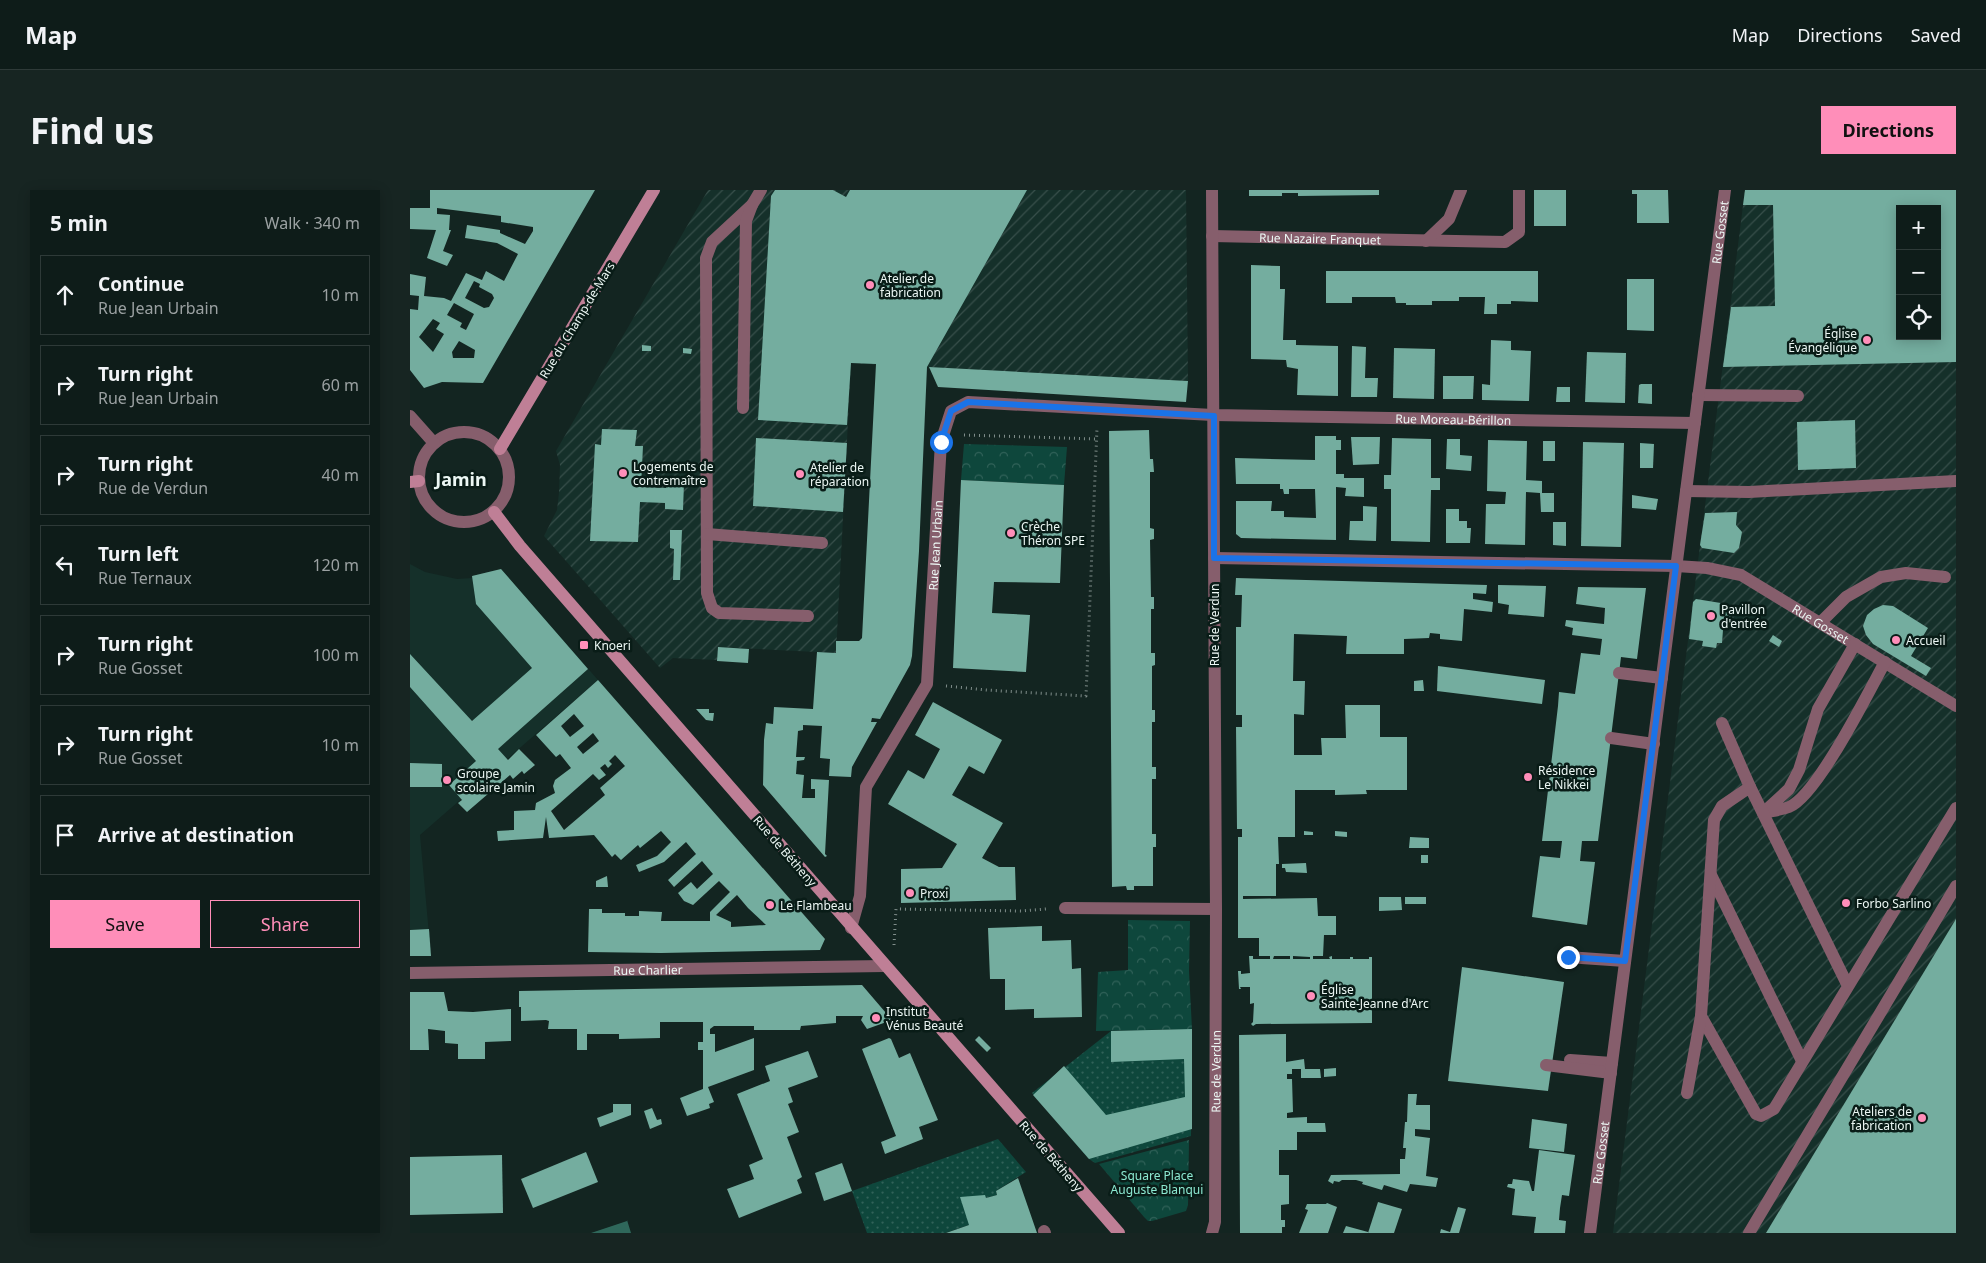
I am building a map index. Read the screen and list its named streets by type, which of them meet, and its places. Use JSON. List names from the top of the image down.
{
  "streets": {
    "main road": ["Rue du Champ-de-Mars", "Rue de Bétheny"],
    "street": [
      "Rue Gosset",
      "Rue Nazaire Franquet",
      "Rue Moreau-Bérillon",
      "Rue Jean Urbain",
      "Rue de Verdun",
      "Rue Charlier"
    ]
  },
  "crossings": [
    ["Rue Gosset", "Rue Moreau-Bérillon"],
    ["Rue Nazaire Franquet", "Rue de Verdun"],
    ["Rue du Champ-de-Mars", "Rue de Bétheny"],
    ["Rue Moreau-Bérillon", "Rue Jean Urbain"],
    ["Rue Moreau-Bérillon", "Rue de Verdun"],
    ["Rue Jean Urbain", "Rue de Verdun"],
    ["Rue Jean Urbain", "Rue de Bétheny"],
    ["Rue de Bétheny", "Rue Charlier"]
  ],
  "districts": ["Jamin"],
  "parks": ["Square Place Auguste Blanqui"],
  "places": {
    "other": [
      "Atelier de fabrication",
      "Église Évangélique",
      "Logements de contremaître",
      "Atelier de réparation",
      "Crèche Théron SPE",
      "Pavillon d'entrée",
      "Accueil",
      "Résidence Le Nikkei",
      "Groupe scolaire Jamin",
      "Proxi",
      "Forbo Sarlino",
      "Le Flambeau",
      "Église Sainte-Jeanne d'Arc",
      "Institut Vénus Beauté",
      "Ateliers de fabrication"
    ],
    "transit": ["Knoeri"]
  },
  "page": {
    "header": "Map",
    "nav": ["Map", "Directions", "Saved"],
    "buttons": [
      "Directions",
      ["Save", "Share"]
    ],
    "title": "Find us",
    "heading": ["5 min", "Walk · 340 m"],
    "map_buttons": ["+", "−"],
    "list": [
      ["Continue", "Rue Jean Urbain", "10 m"],
      ["Turn right", "Rue Jean Urbain", "60 m"],
      ["Turn right", "Rue de Verdun", "40 m"],
      ["Turn left", "Rue Ternaux", "120 m"],
      ["Turn right", "Rue Gosset", "100 m"],
      ["Turn right", "Rue Gosset", "10 m"],
      "Arrive at destination"
    ]
  }
}
